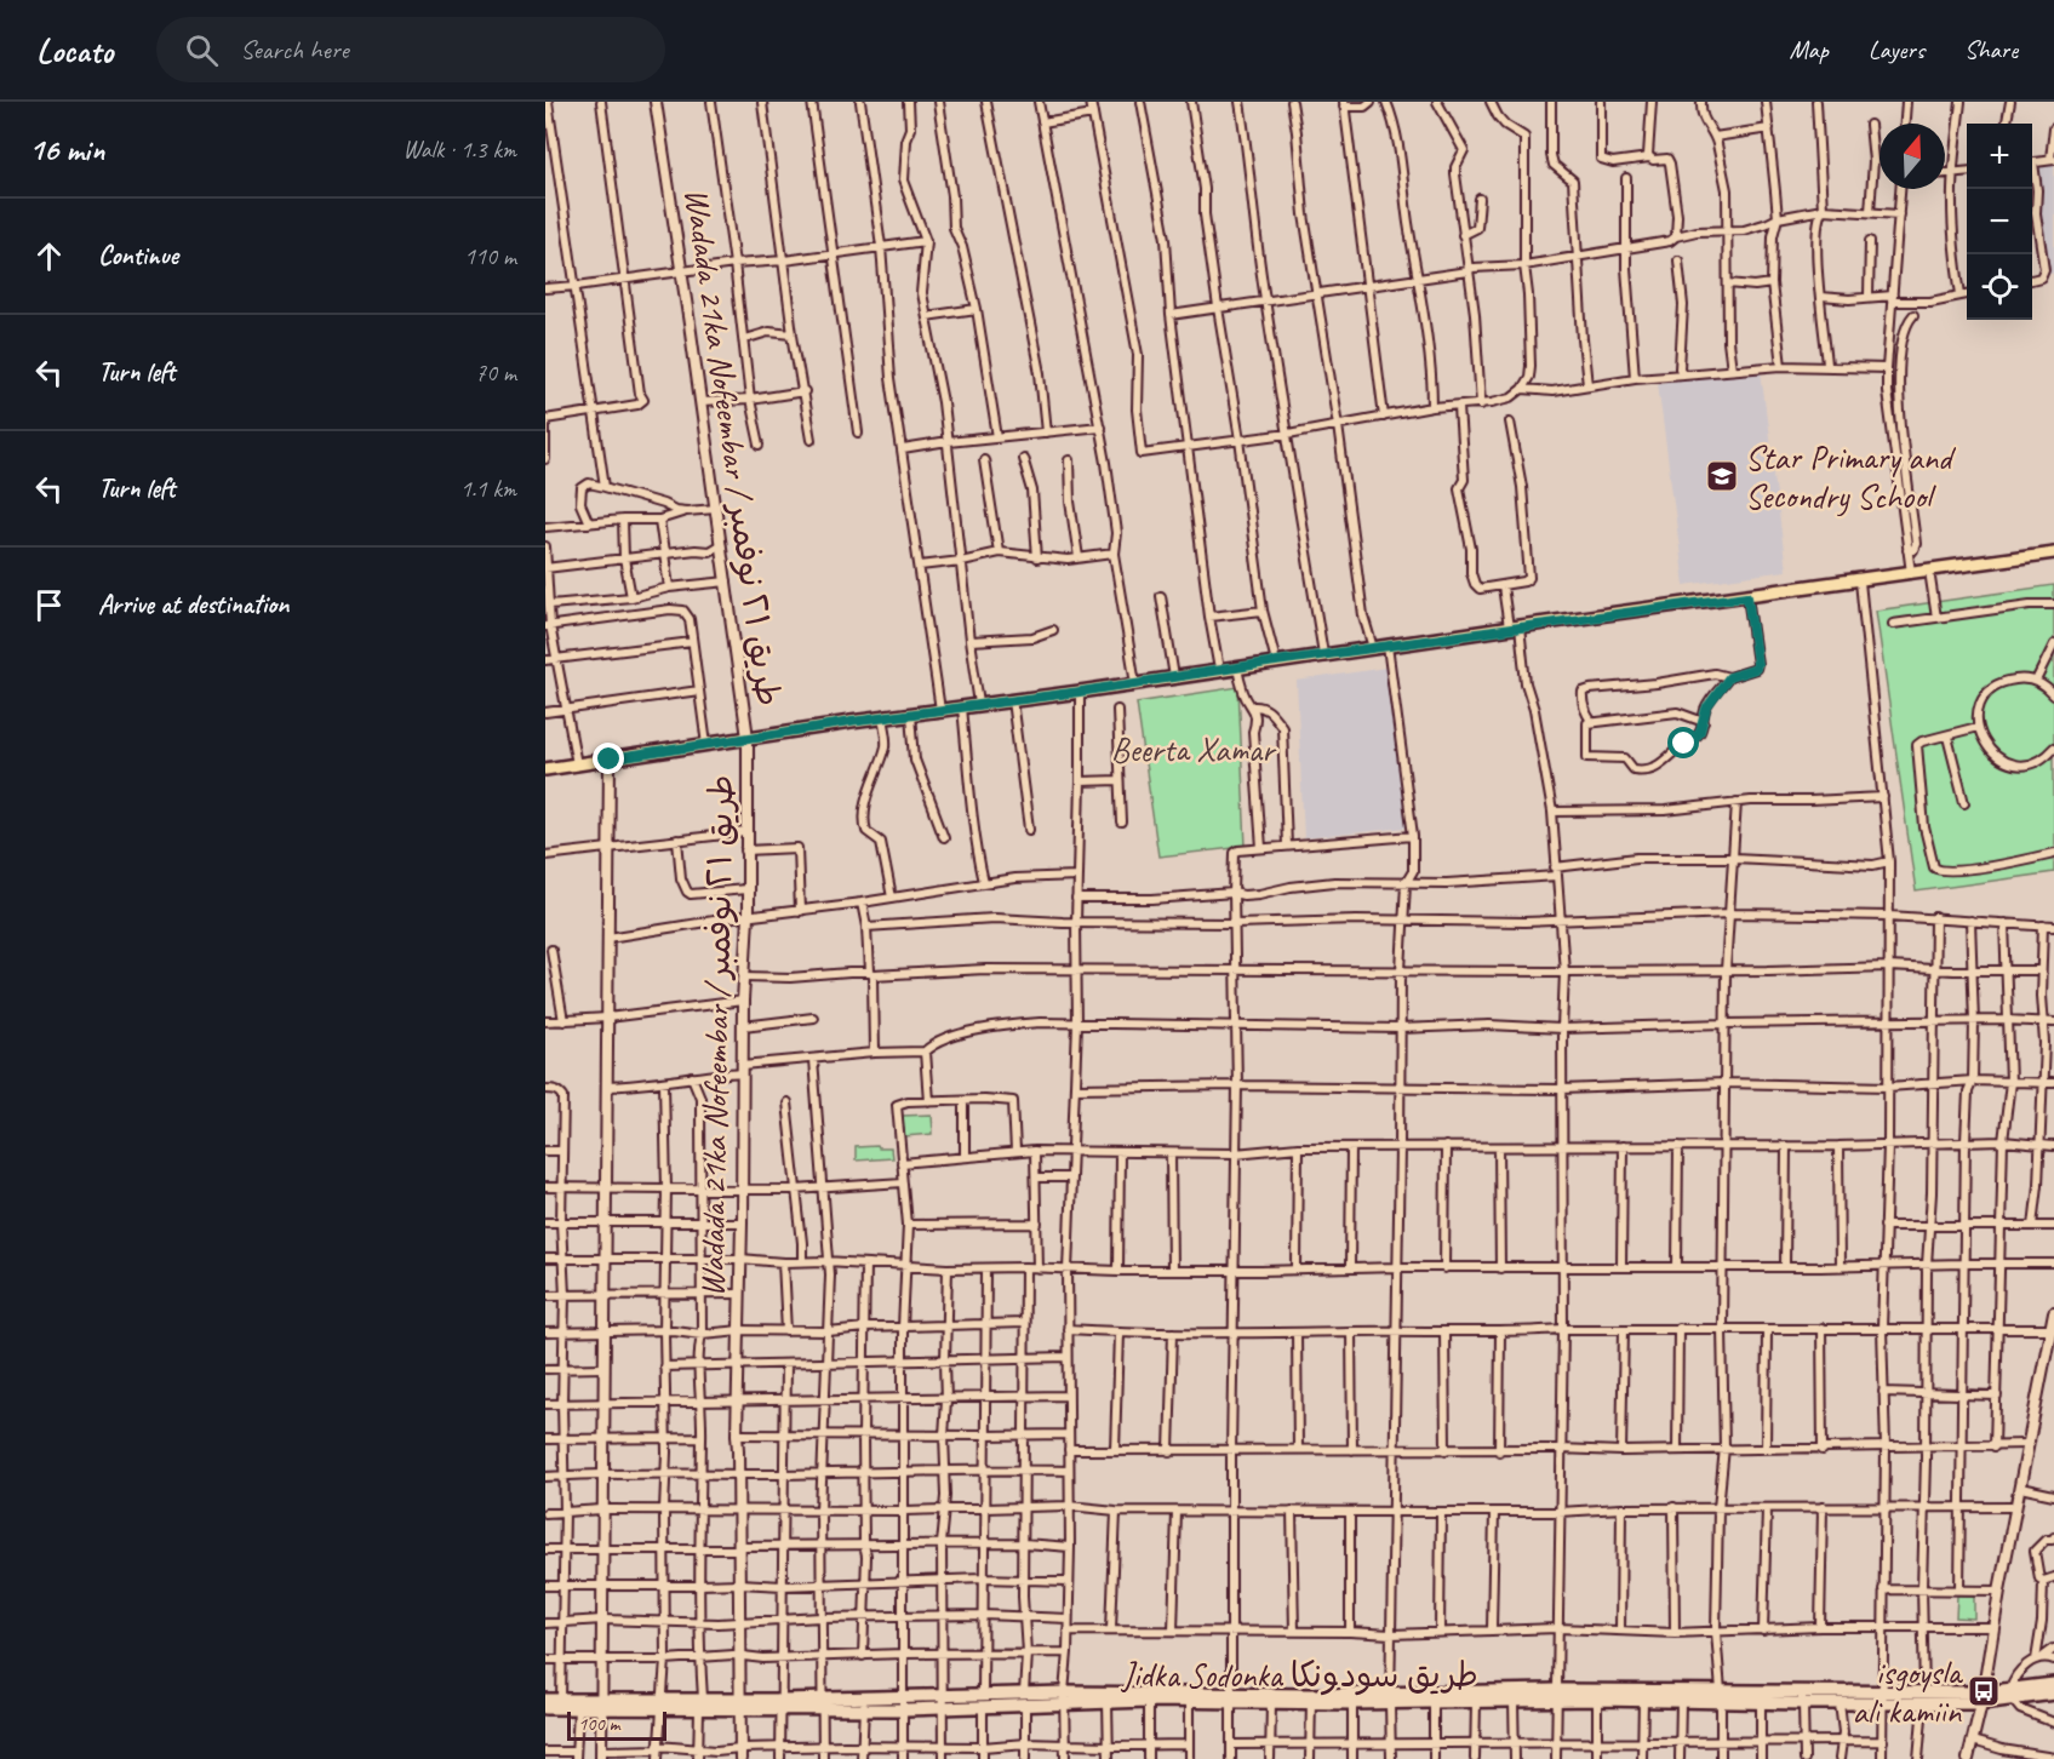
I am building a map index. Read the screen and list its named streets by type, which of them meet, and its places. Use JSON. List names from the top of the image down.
{
  "streets": {
    "main road": ["Jidka Sodonka طريق سودونكا"],
    "street": ["Wadada 21ka Nofeembar / طريق ٢١ نوفمبر"]
  },
  "crossings": [
    ["Wadada 21ka Nofeembar / طريق ٢١ نوفمبر", "Jidka Sodonka طريق سودونكا"]
  ],
  "parks": ["Beerta Xamar"],
  "places": {
    "school or university": ["Star Primary and Secondry School"],
    "bus stop": ["isgoysla ali kamiin"]
  },
  "scale_bar": "100 m",
  "north": "top",
  "page": {
    "header": "Locato",
    "search": "Search here",
    "nav": ["Map", "Layers", "Share"],
    "heading": ["16 min", "Walk · 1.3 km"],
    "map_buttons": ["+", "−"],
    "list": [
      ["Continue", "110 m"],
      ["Turn left", "70 m"],
      ["Turn left", "1.1 km"],
      "Arrive at destination"
    ],
    "scale": "100 m"
  }
}
